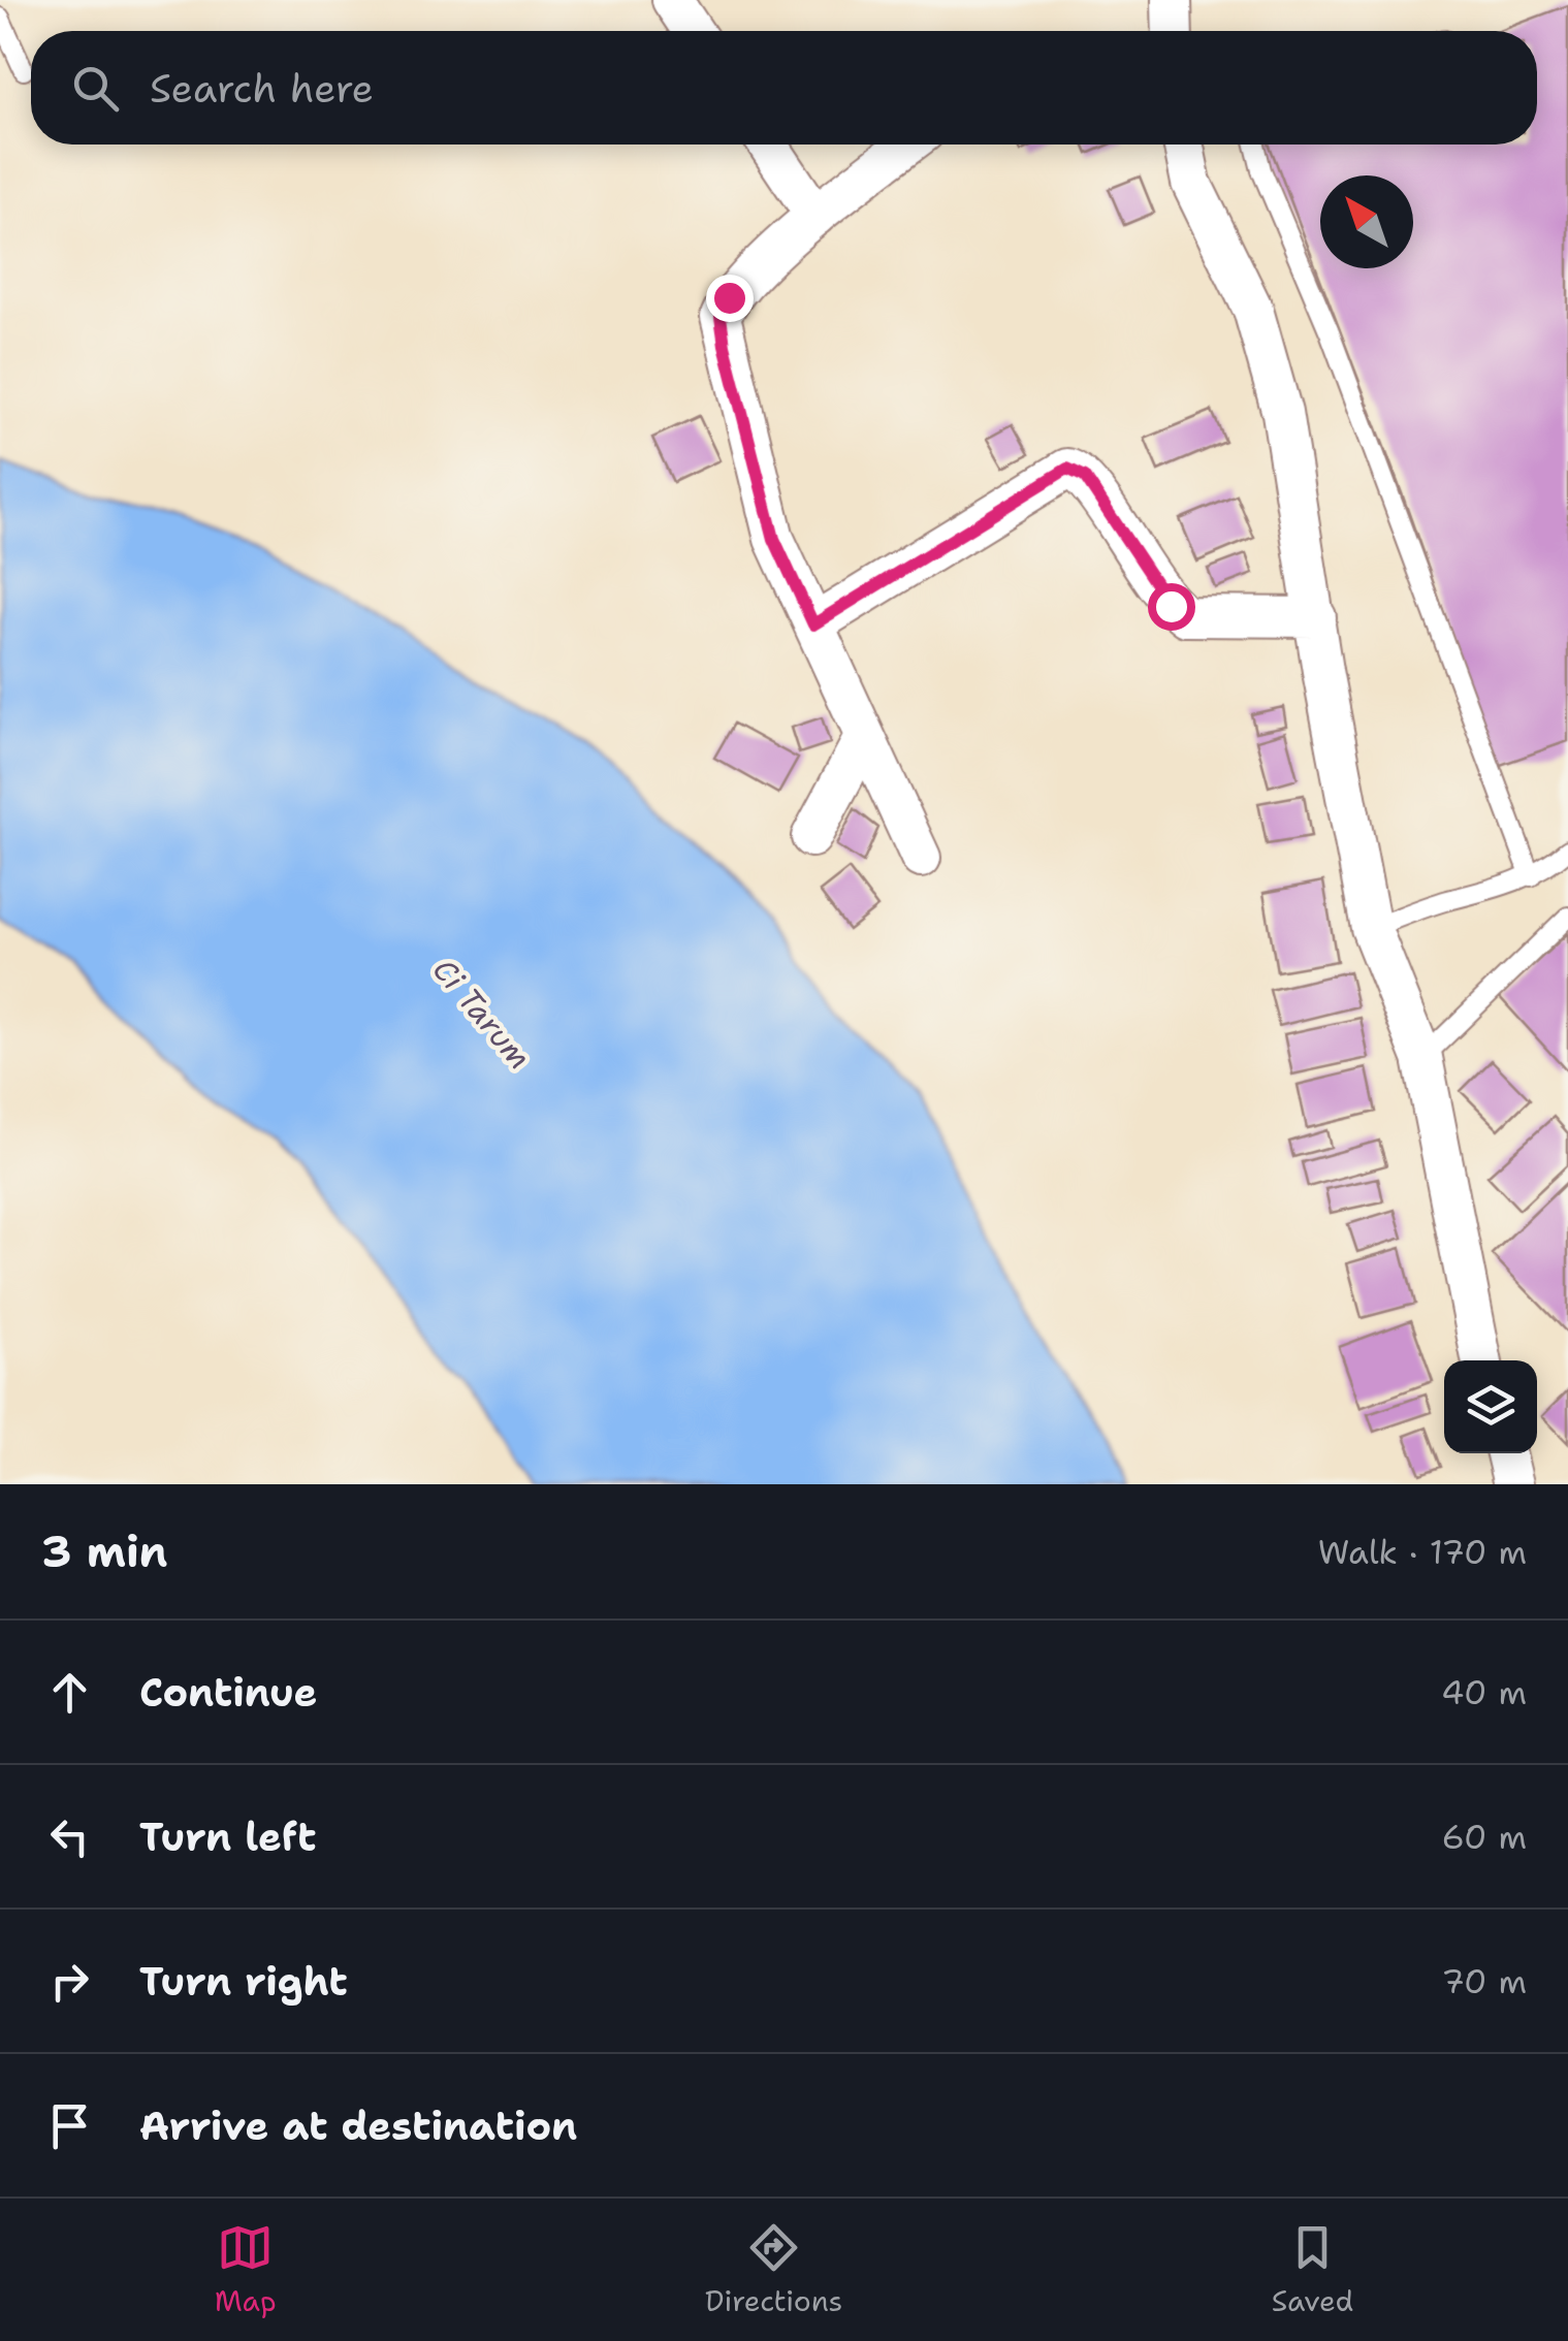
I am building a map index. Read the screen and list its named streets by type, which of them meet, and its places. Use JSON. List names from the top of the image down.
{
  "water": ["Ci Tarum"],
  "north": "top left",
  "page": {
    "search": "Search here",
    "heading": ["3 min", "Walk · 170 m"],
    "list": [
      ["Continue", "40 m"],
      ["Turn left", "60 m"],
      ["Turn right", "70 m"],
      "Arrive at destination"
    ],
    "nav": ["Map", "Directions", "Saved"]
  }
}
